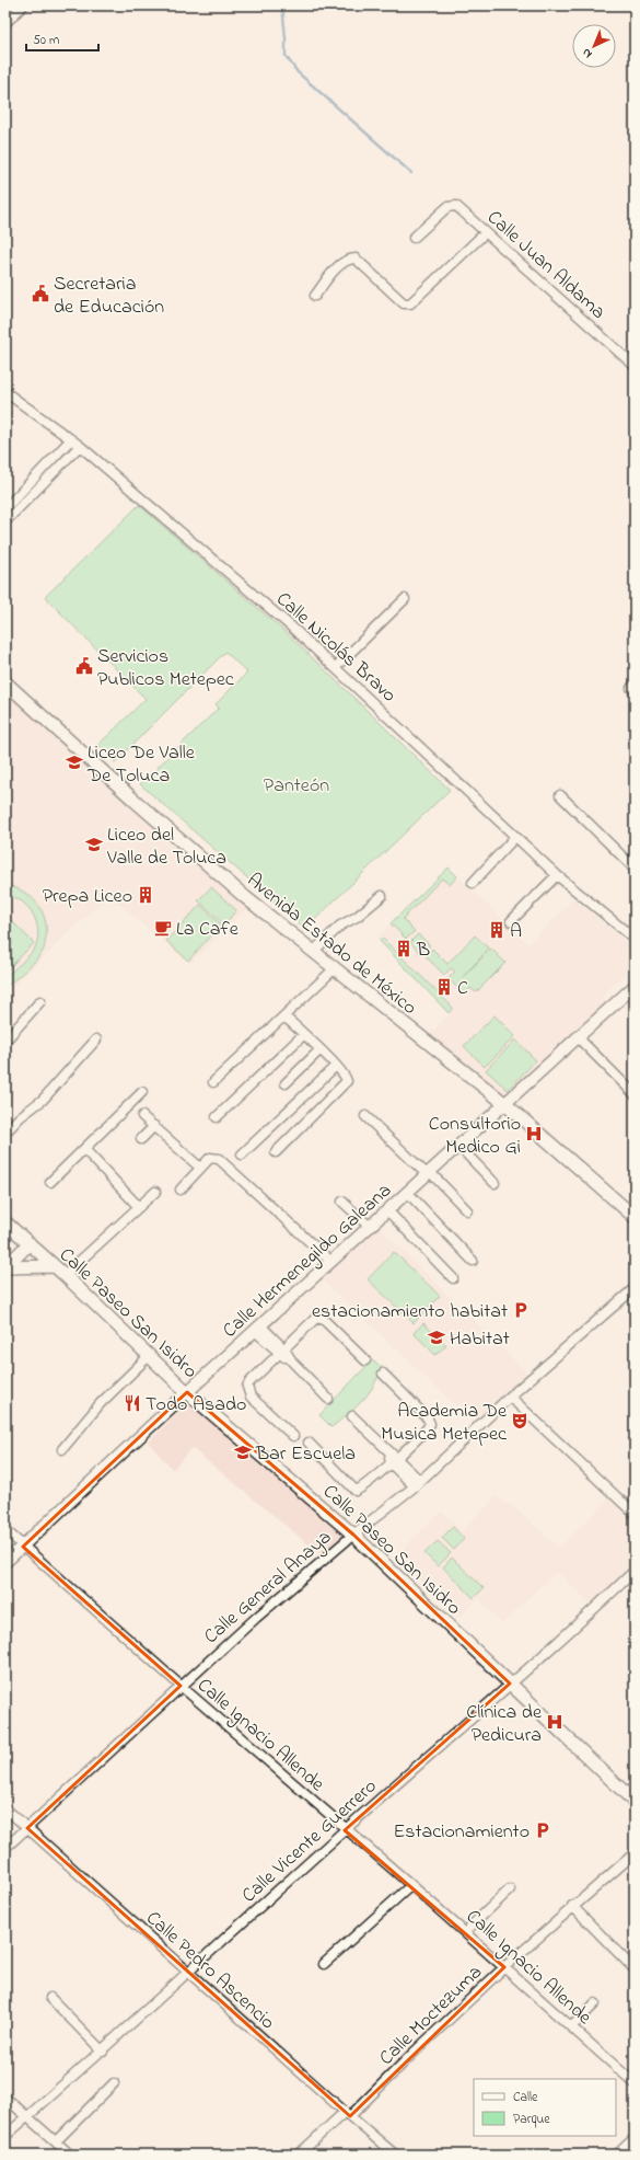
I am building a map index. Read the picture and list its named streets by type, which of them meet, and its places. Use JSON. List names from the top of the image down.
{
  "streets": {
    "main road": ["Avenida Estado de México", "Calle Paseo San Isidro"],
    "street": [
      "Calle Juan Aldama",
      "Calle Nicolás Bravo",
      "Calle Hermenegildo Galeana",
      "Calle General Anaya",
      "Calle Ignacio Allende",
      "Calle Vicente Guerrero",
      "Calle Pedro Ascencio",
      "Calle Moctezuma"
    ]
  },
  "crossings": [
    ["Avenida Estado de México", "Calle Hermenegildo Galeana"],
    ["Calle Hermenegildo Galeana", "Calle Paseo San Isidro"],
    ["Calle Hermenegildo Galeana", "Calle Ignacio Allende"],
    ["Calle Paseo San Isidro", "Calle General Anaya"],
    ["Calle Paseo San Isidro", "Calle Vicente Guerrero"],
    ["Calle General Anaya", "Calle Ignacio Allende"],
    ["Calle General Anaya", "Calle Pedro Ascencio"],
    ["Calle Ignacio Allende", "Calle Vicente Guerrero"],
    ["Calle Ignacio Allende", "Calle Moctezuma"],
    ["Calle Vicente Guerrero", "Calle Pedro Ascencio"],
    ["Calle Pedro Ascencio", "Calle Moctezuma"]
  ],
  "parks": ["Panteón"],
  "places": {
    "public building": ["Secretaria de Educación", "Servicios Publicos Metepec"],
    "school or university": [
      "Liceo De Valle De Toluca",
      "Liceo del Valle de Toluca",
      "Habitat",
      "Bar Escuela"
    ],
    "building": [
      "Prepa Liceo",
      "A",
      "B",
      "C"
    ],
    "cafe": ["La Cafe"],
    "hospital": ["Consultorio Medico Gi", "Clínica de Pedicura"],
    "parking": ["estacionamiento habitat", "Estacionamiento"],
    "restaurant": ["Todo Asado"],
    "theatre": ["Academia De Musica Metepec"]
  },
  "legend": ["Calle", "Parque"],
  "scale_bar": "50 m",
  "north": "bottom left"
}
